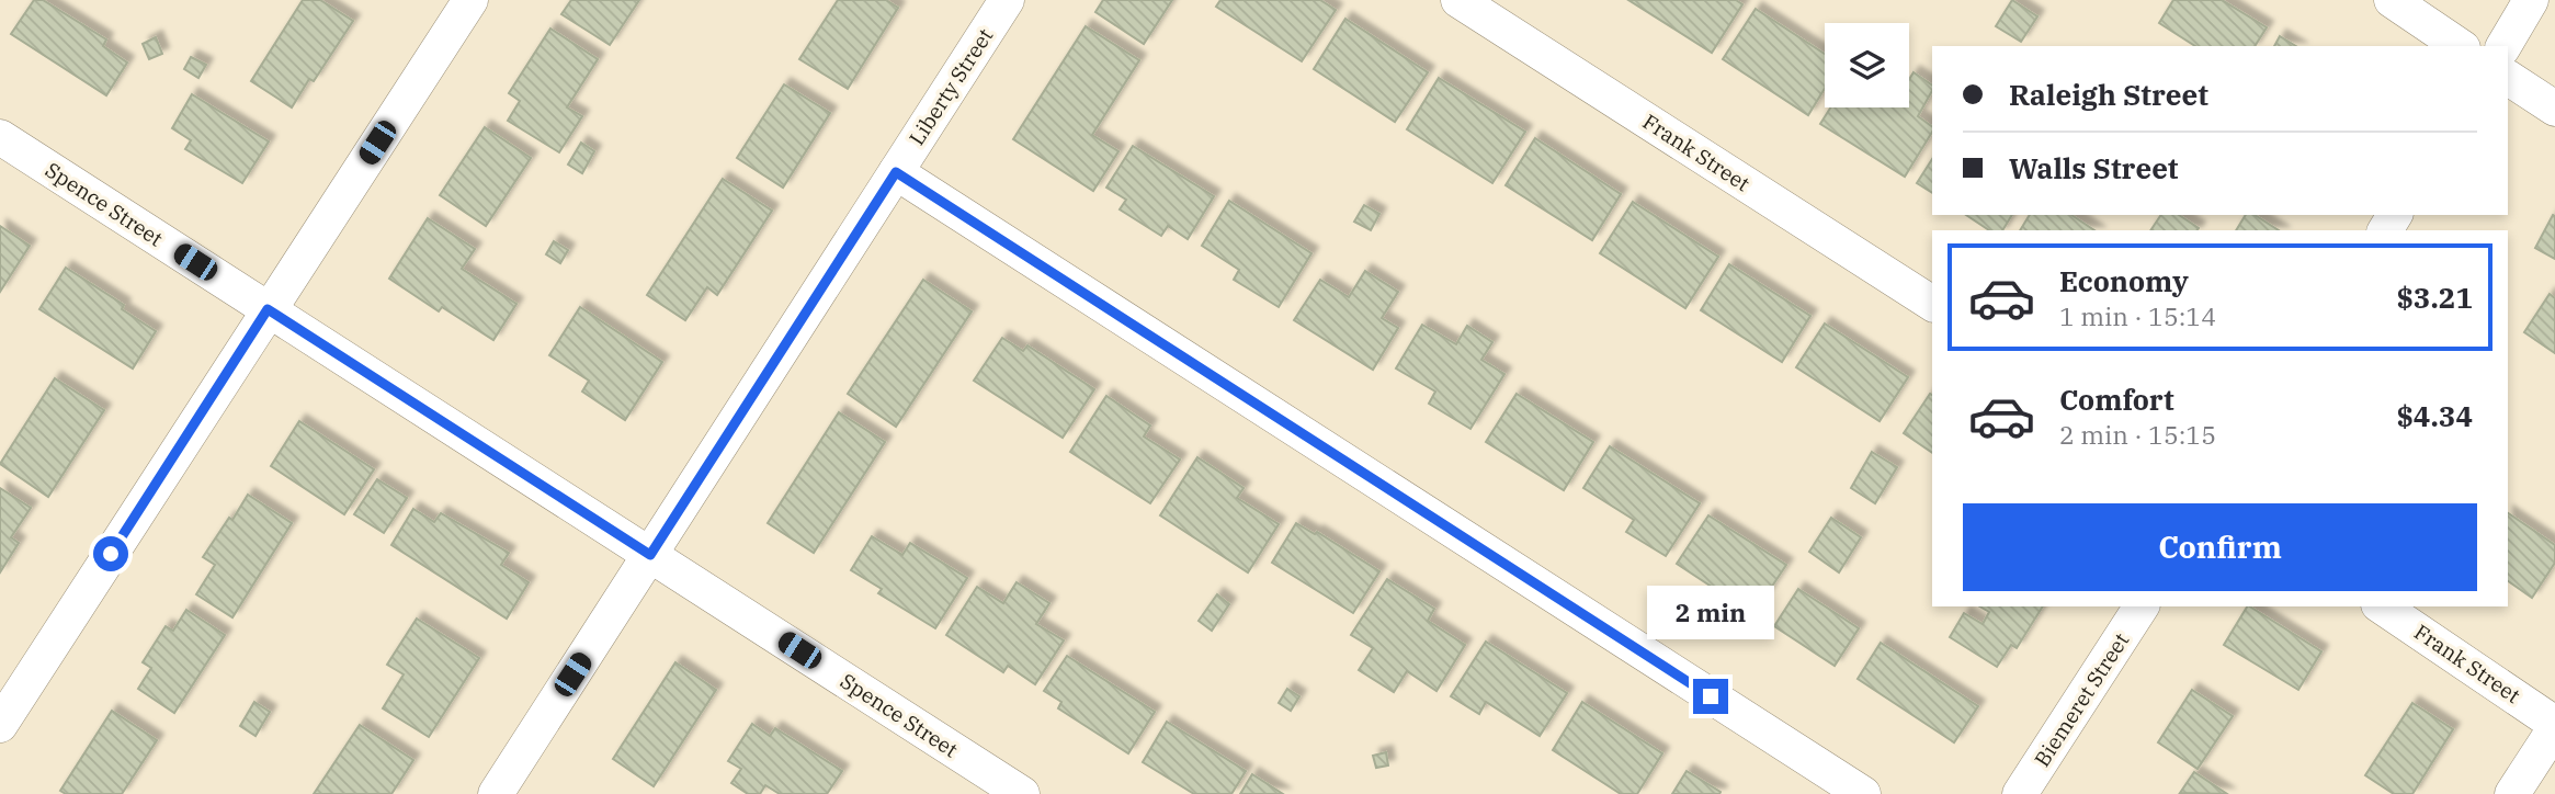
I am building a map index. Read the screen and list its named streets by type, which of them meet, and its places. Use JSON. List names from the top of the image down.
{
  "streets": {
    "street": [
      "Liberty Street",
      "Frank Street",
      "Spence Street",
      "Biemeret Street"
    ]
  },
  "crossings": [
    ["Liberty Street", "Spence Street"]
  ],
  "page": {
    "banner": ["Raleigh Street", "Walls Street"],
    "list": [
      {
        "name": "Economy",
        "note": "1 min · 15:14",
        "value": "$3.21"
      },
      {
        "name": "Comfort",
        "note": "2 min · 15:15",
        "value": "$4.34"
      }
    ],
    "buttons": "Confirm",
    "bubble": "2 min"
  }
}
